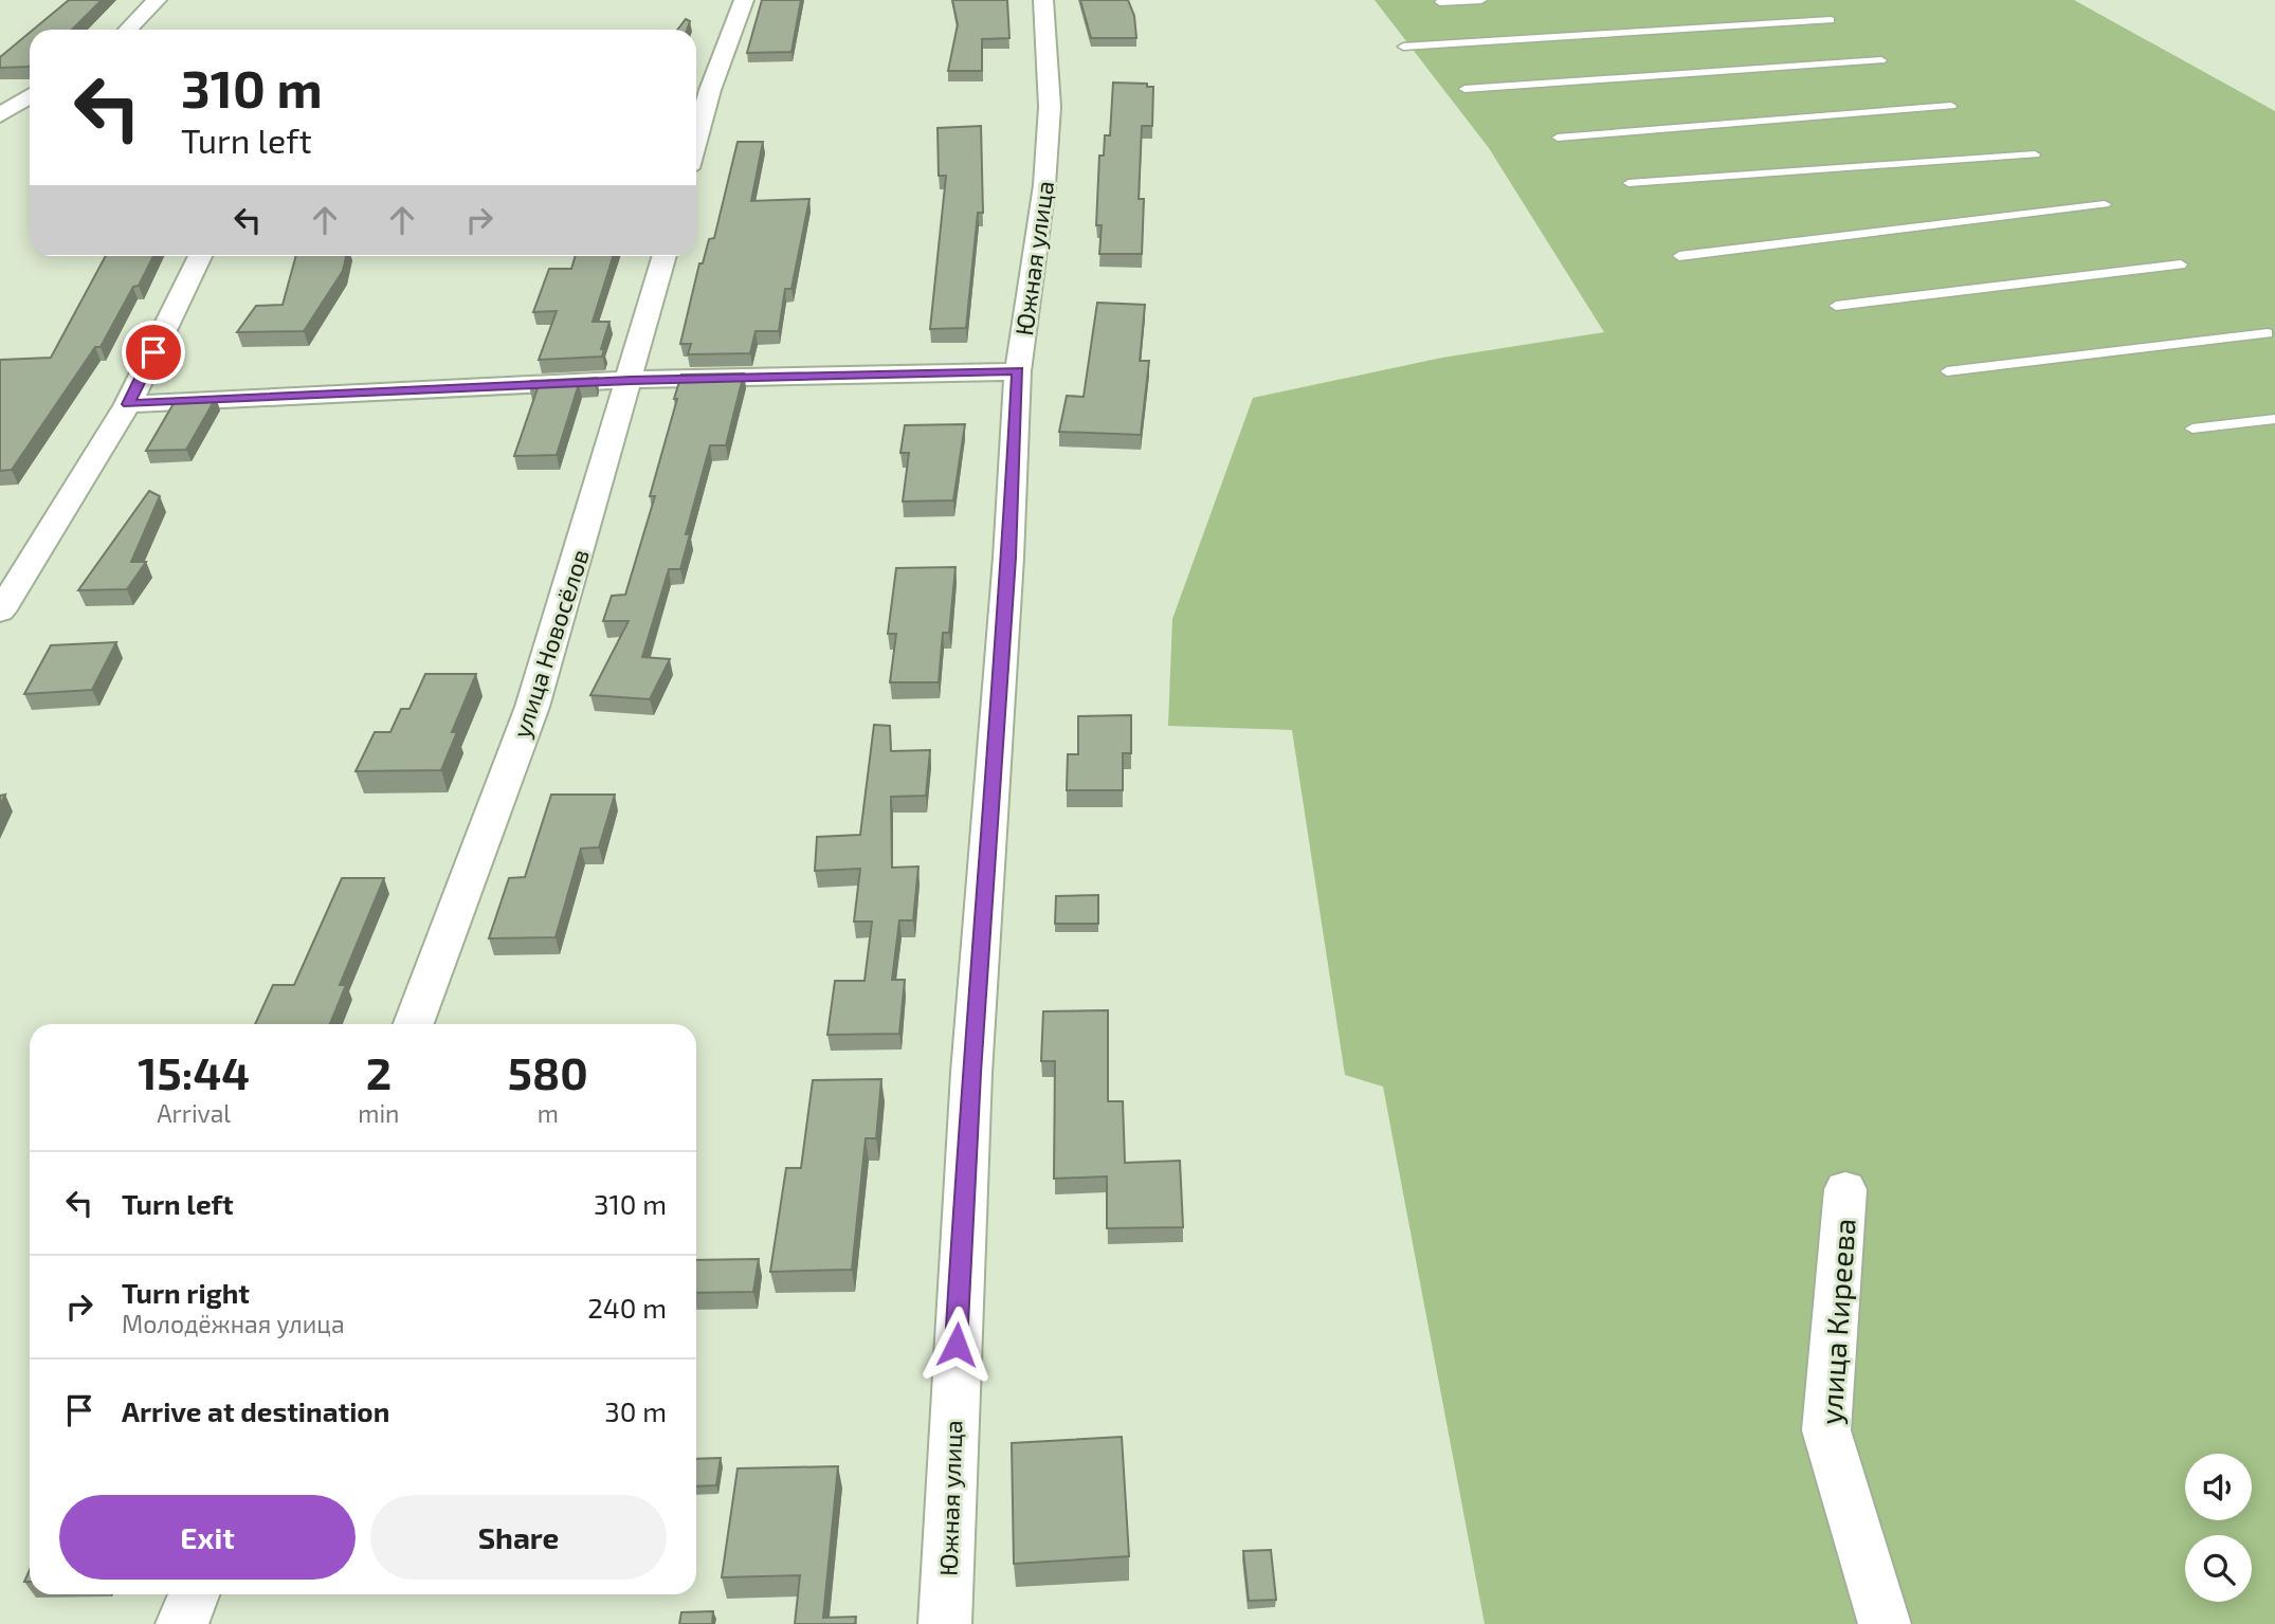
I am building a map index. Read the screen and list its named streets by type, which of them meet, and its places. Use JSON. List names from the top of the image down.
{
  "streets": {
    "street": ["Южная улица", "улица Новосёлов", "улица Киреева"]
  },
  "page": {
    "turn": ["310 m", "Turn left"],
    "eta": [
      "15:44",
      "Arrival",
      "2",
      "min",
      "580",
      "m"
    ],
    "list": [
      {
        "name": "Turn left",
        "value": "310 m"
      },
      {
        "name": "Turn right",
        "note": "Молодёжная улица",
        "value": "240 m"
      },
      {
        "name": "Arrive at destination",
        "value": "30 m"
      }
    ],
    "buttons": ["Exit", "Share"]
  }
}
